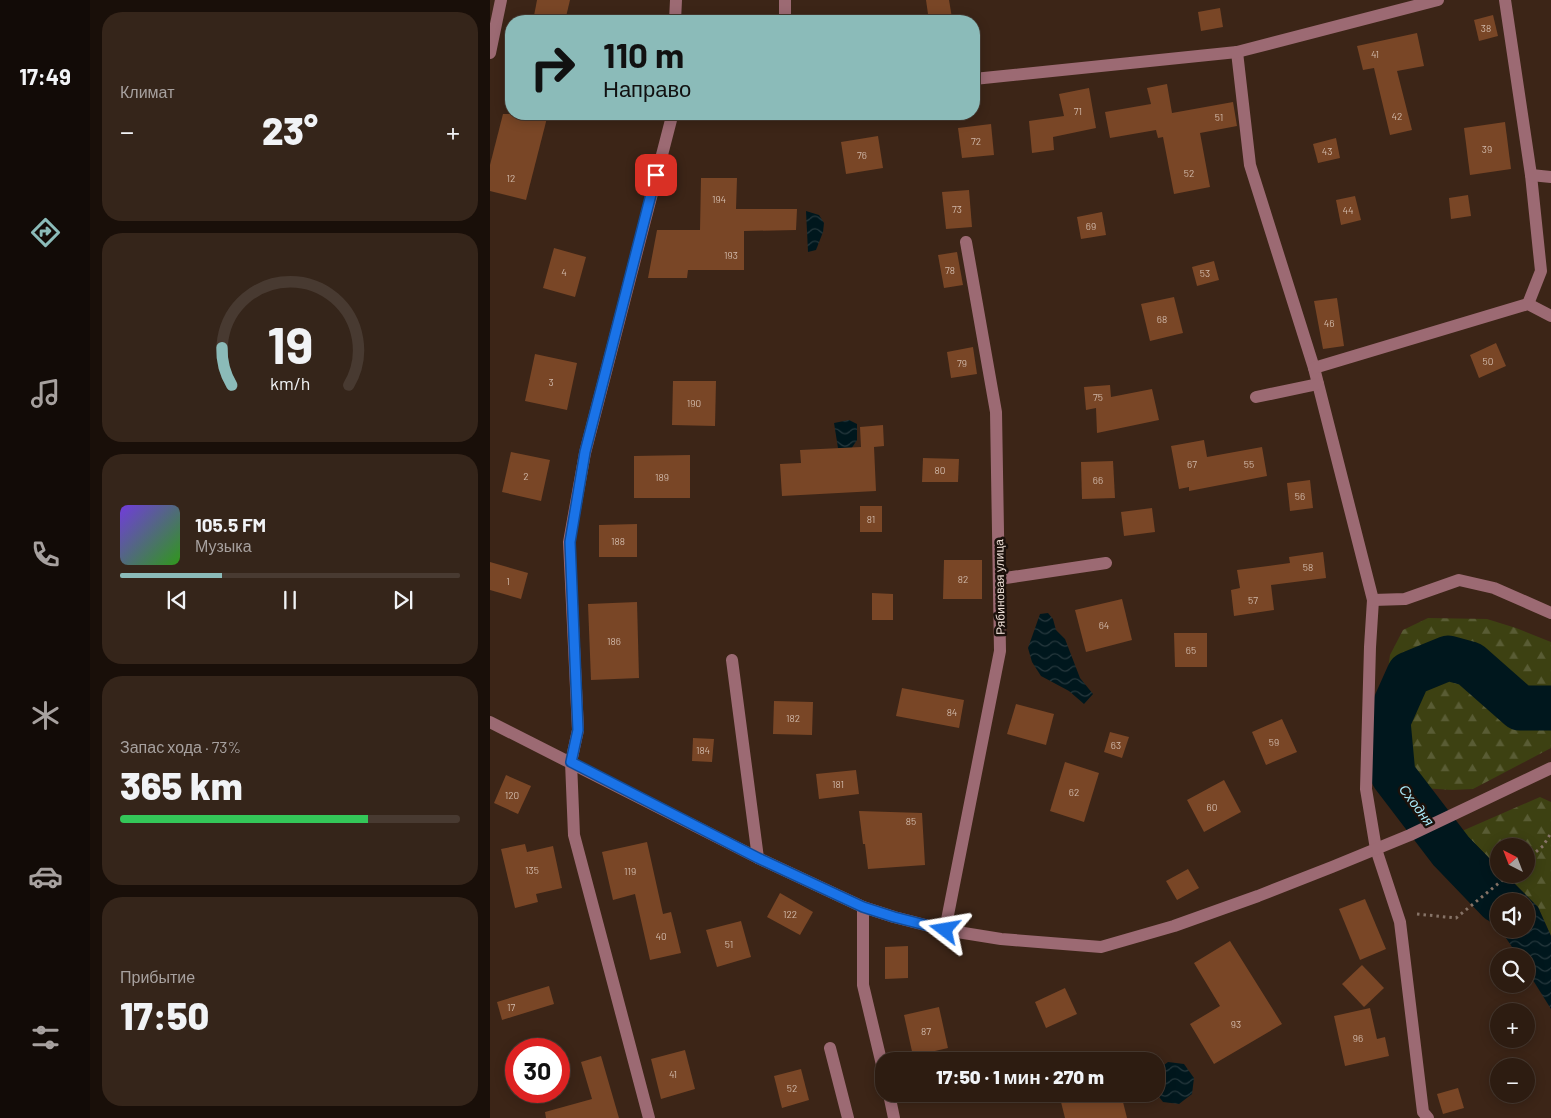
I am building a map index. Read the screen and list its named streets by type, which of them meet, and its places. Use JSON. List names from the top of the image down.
{
  "streets": {
    "street": ["Рябиновая улица"]
  },
  "water": ["Сходня"],
  "house_numbers": [
    "38",
    "41",
    "71",
    "42",
    "51",
    "72",
    "39",
    "43",
    "76",
    "52",
    "12",
    "194",
    "73",
    "44",
    "69",
    "193",
    "78",
    "4",
    "53",
    "68",
    "46",
    "50",
    "79",
    "3",
    "75",
    "190",
    "67",
    "55",
    "80",
    "2",
    "189",
    "66",
    "56",
    "81",
    "188",
    "58",
    "82",
    "1",
    "57",
    "64",
    "186",
    "65",
    "84",
    "182",
    "59",
    "63",
    "184",
    "181",
    "62",
    "120",
    "60",
    "85",
    "135",
    "119",
    "122",
    "40",
    "51",
    "17",
    "93",
    "87",
    "96",
    "41",
    "52"
  ],
  "north": "top left",
  "page": {
    "tabs": "17:49",
    "tile": [
      "Климат",
      ["Запас хода · 73%", "365 km"],
      ["Прибытие", "17:50"]
    ],
    "turn": ["110 m", "Направо"],
    "heat": ["−", "23°", "+"],
    "song": ["105.5 FM", "Музыка"],
    "map_buttons": ["+", "−"],
    "limit": "30",
    "trip": "17:50 · 1 мин · 270 m",
    "gauge": ["19", "km/h"]
  }
}
